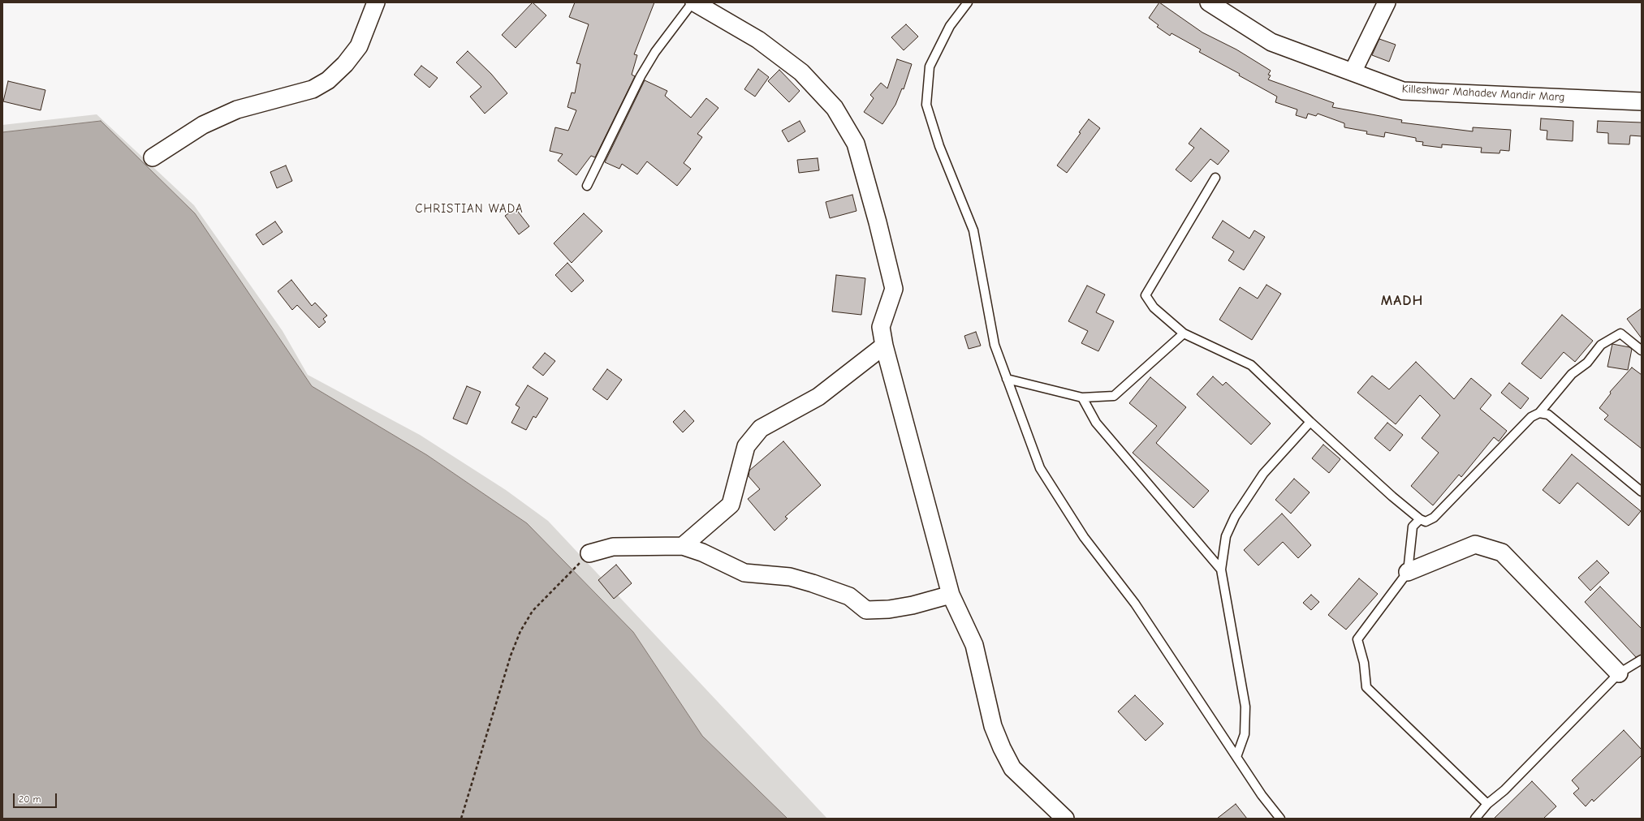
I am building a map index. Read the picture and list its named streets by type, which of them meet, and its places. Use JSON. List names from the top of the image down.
{
  "streets": {
    "street": ["Killeshwar Mahadev Mandir Marg"]
  },
  "districts": ["CHRISTIAN WADA", "MADH"],
  "scale_bar": "20 m"
}
